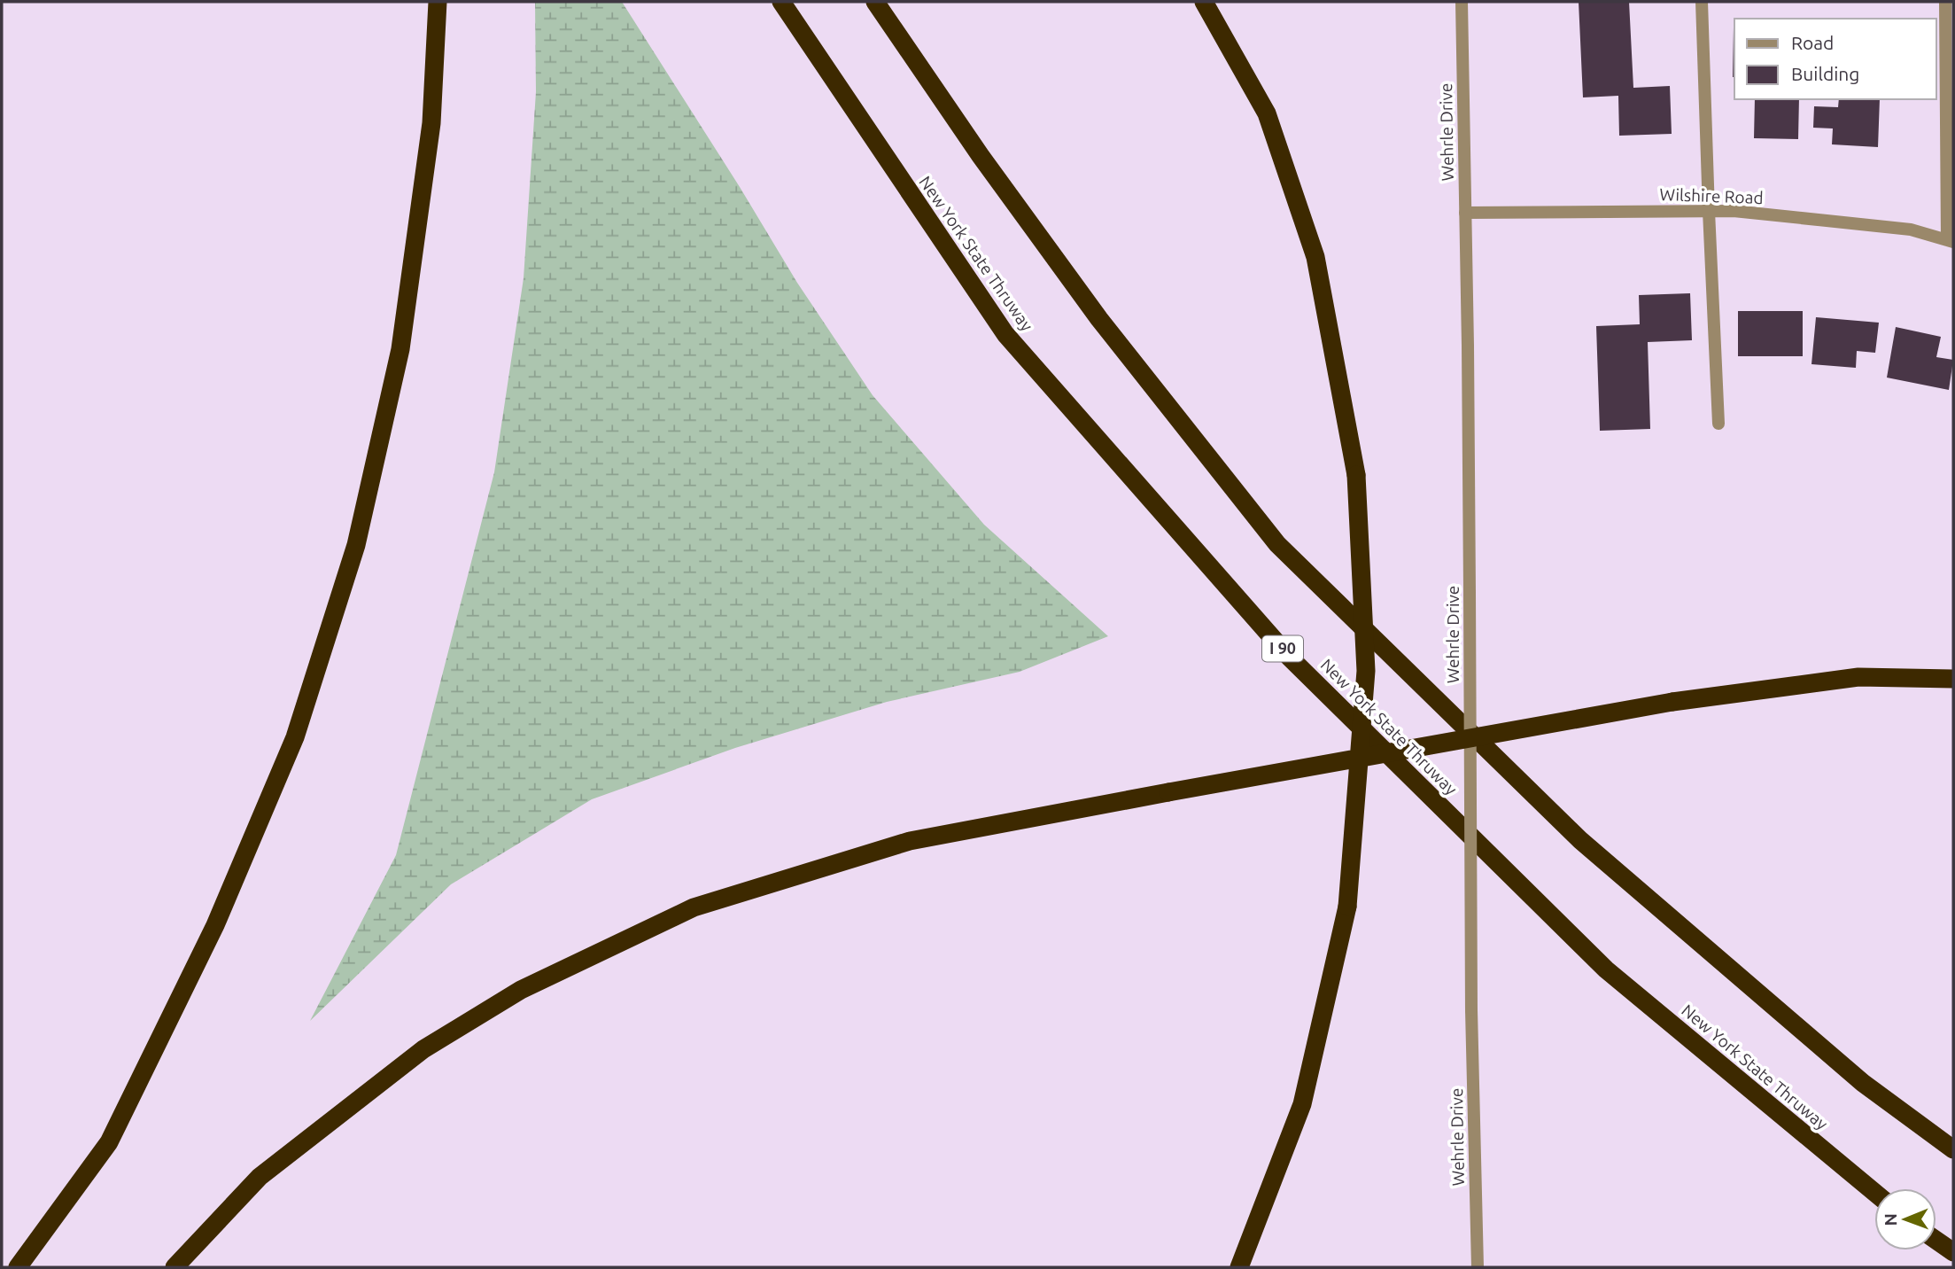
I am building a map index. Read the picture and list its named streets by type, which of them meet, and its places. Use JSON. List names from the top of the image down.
{
  "streets": {
    "highway": ["New York State Thruway", "I 90"],
    "street": ["Wehrle Drive", "Wilshire Road"]
  },
  "crossings": [
    ["Wehrle Drive", "Wilshire Road"]
  ],
  "legend": ["Road", "Building"],
  "north": "left"
}
